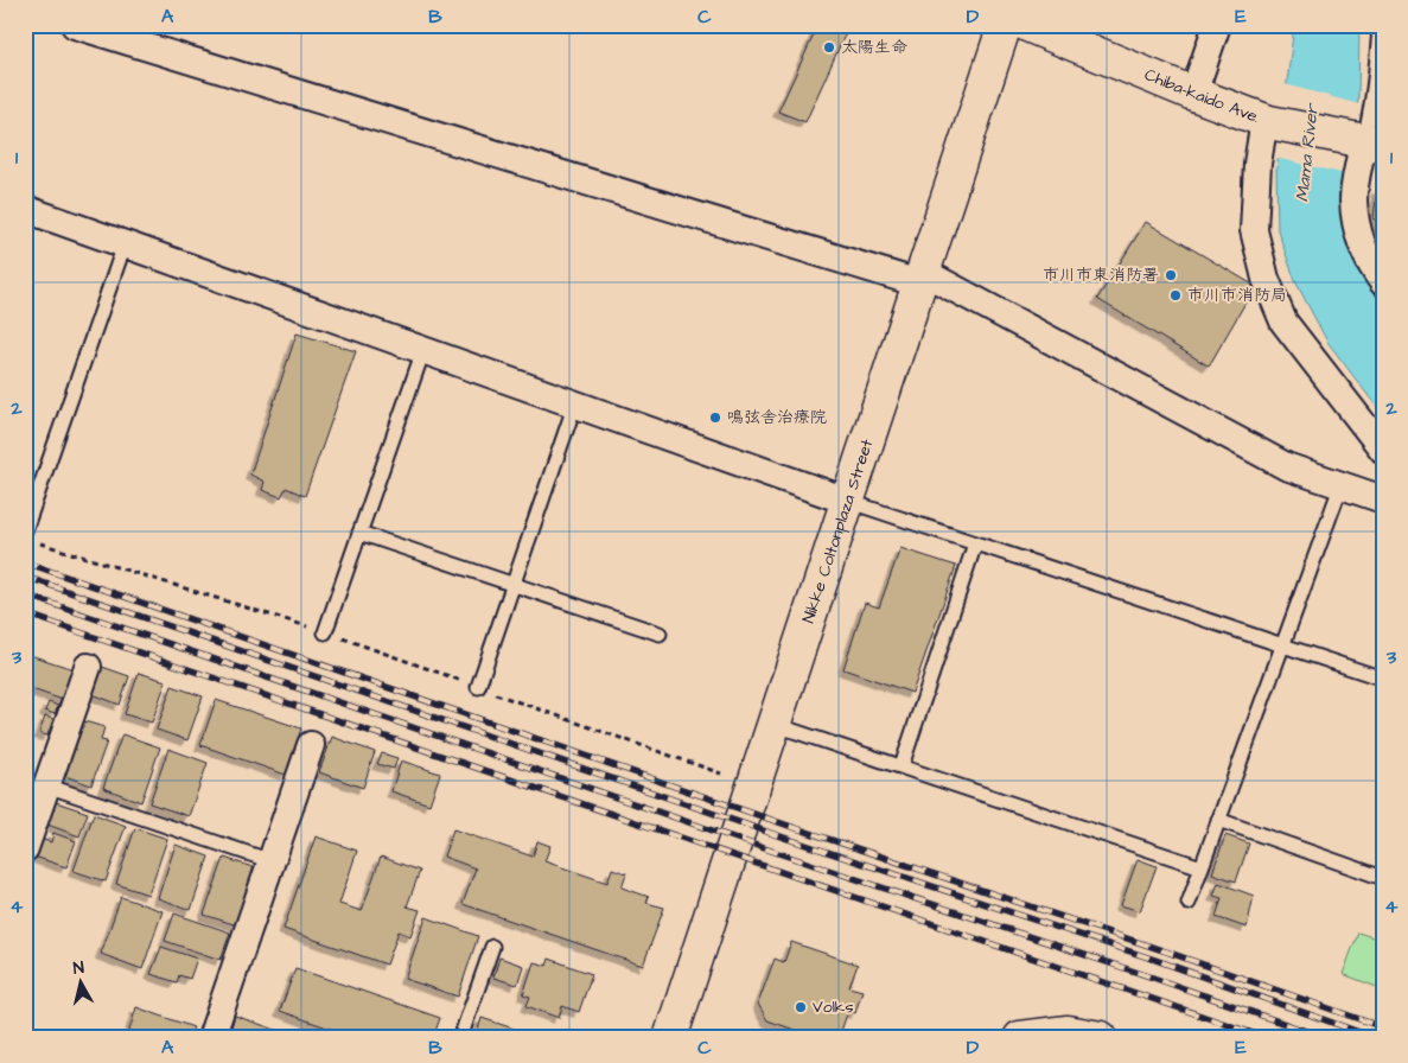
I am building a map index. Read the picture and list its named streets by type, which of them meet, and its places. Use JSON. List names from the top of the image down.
{
  "streets": {
    "main road": ["Chiba-kaido Ave.", "Nikke Coltonplaza Street"]
  },
  "water": ["Mama River"],
  "places": [
    "太陽生命",
    "市川市東消防署",
    "市川市消防局",
    "鳴弦舎治療院",
    "Volks"
  ],
  "north": "top",
  "grid": {
    "columns": [
      "A",
      "B",
      "C",
      "D",
      "E"
    ],
    "rows": [
      "1",
      "2",
      "3",
      "4"
    ]
  }
}
